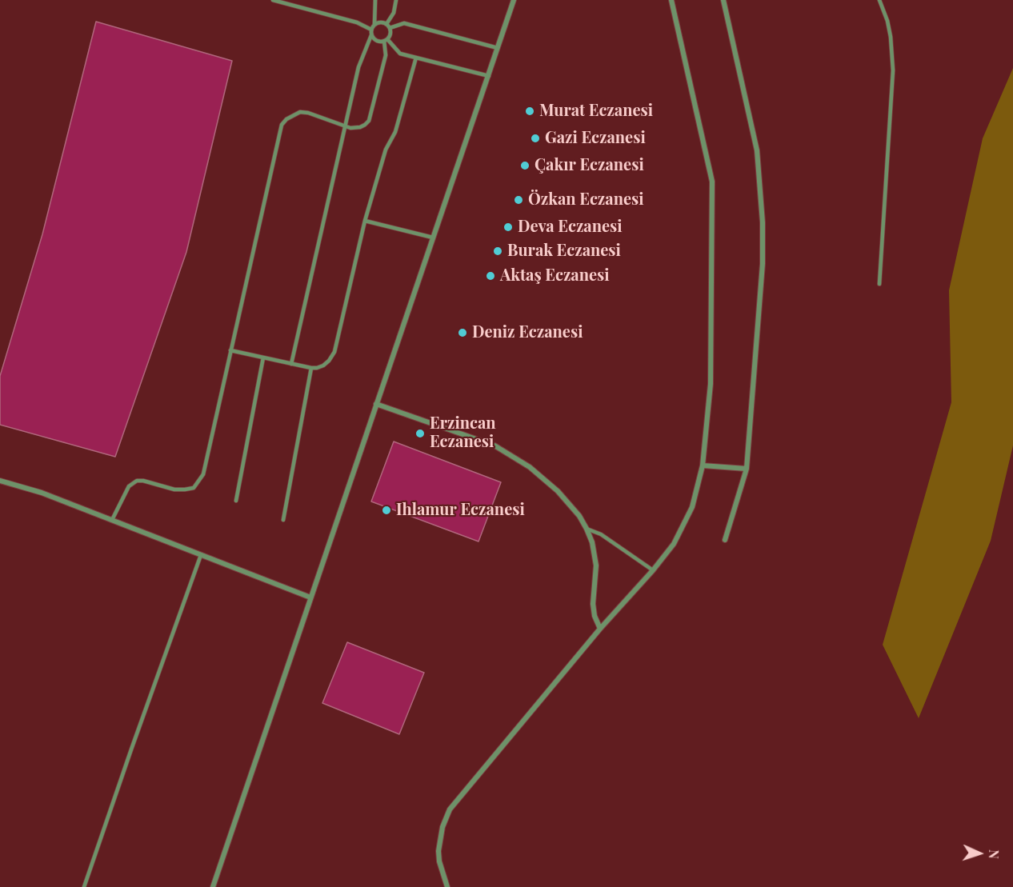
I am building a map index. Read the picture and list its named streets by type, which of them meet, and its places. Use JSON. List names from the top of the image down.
{
  "places": [
    "Murat Eczanesi",
    "Gazi Eczanesi",
    "Çakır Eczanesi",
    "Özkan Eczanesi",
    "Deva Eczanesi",
    "Burak Eczanesi",
    "Aktaş Eczanesi",
    "Deniz Eczanesi",
    "Erzincan Eczanesi",
    "Ihlamur Eczanesi"
  ],
  "north": "right"
}
